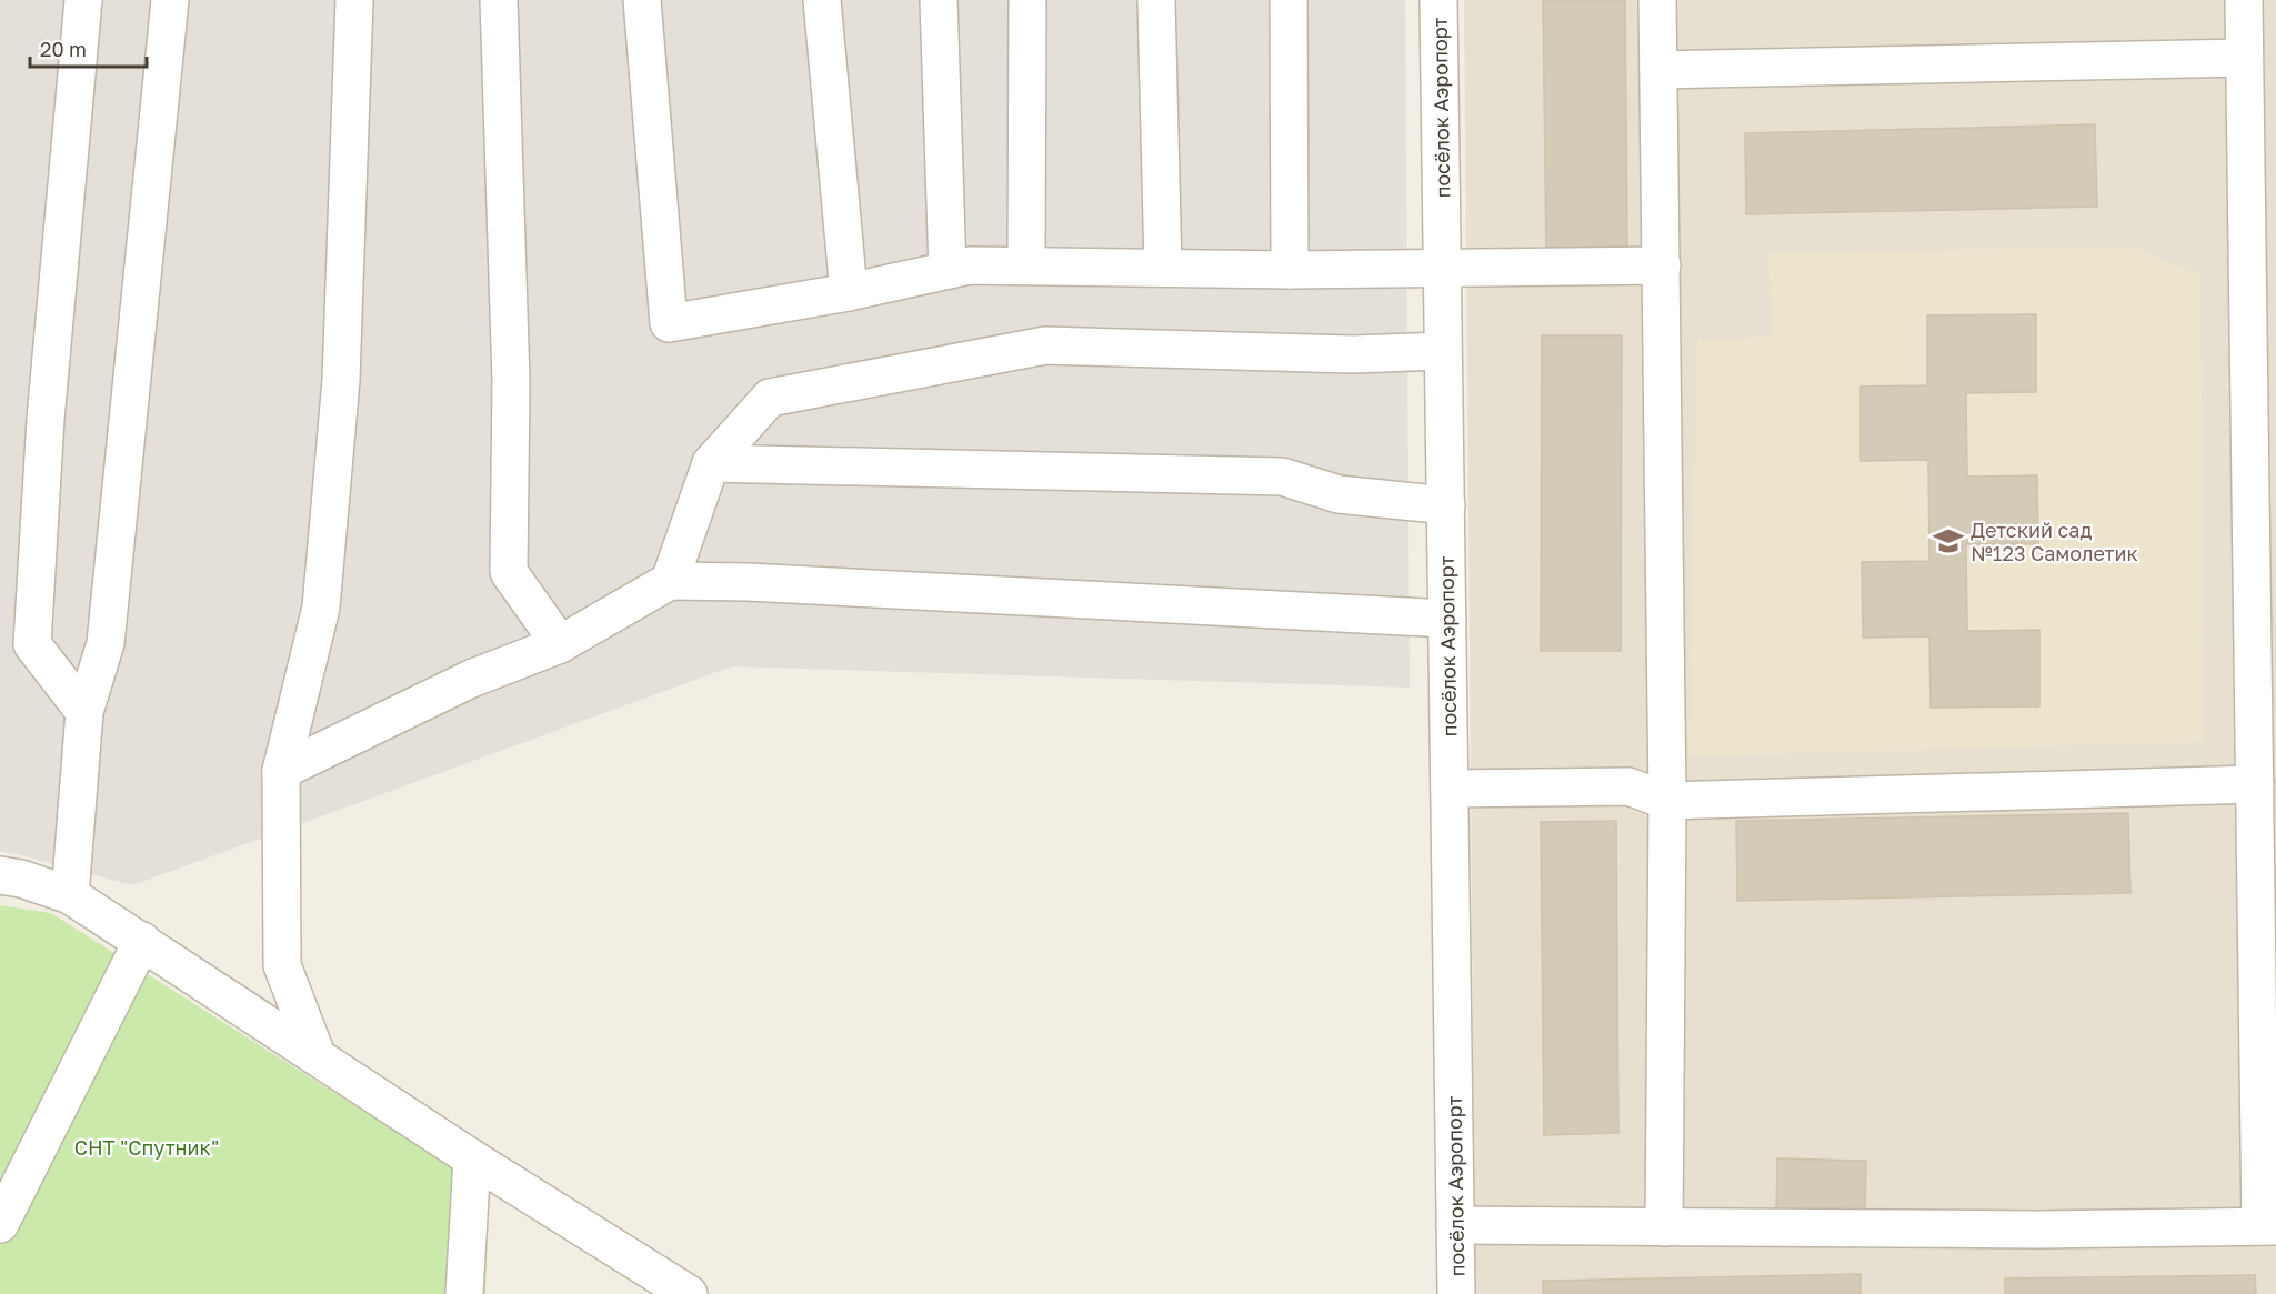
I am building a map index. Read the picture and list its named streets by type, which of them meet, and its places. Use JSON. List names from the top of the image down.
{
  "streets": {
    "street": ["посёлок Аэропорт"]
  },
  "parks": ["СНТ \"Спутник\""],
  "places": {
    "school or university": ["Детский сад №123 Самолетик"]
  },
  "scale_bar": "20 m"
}
